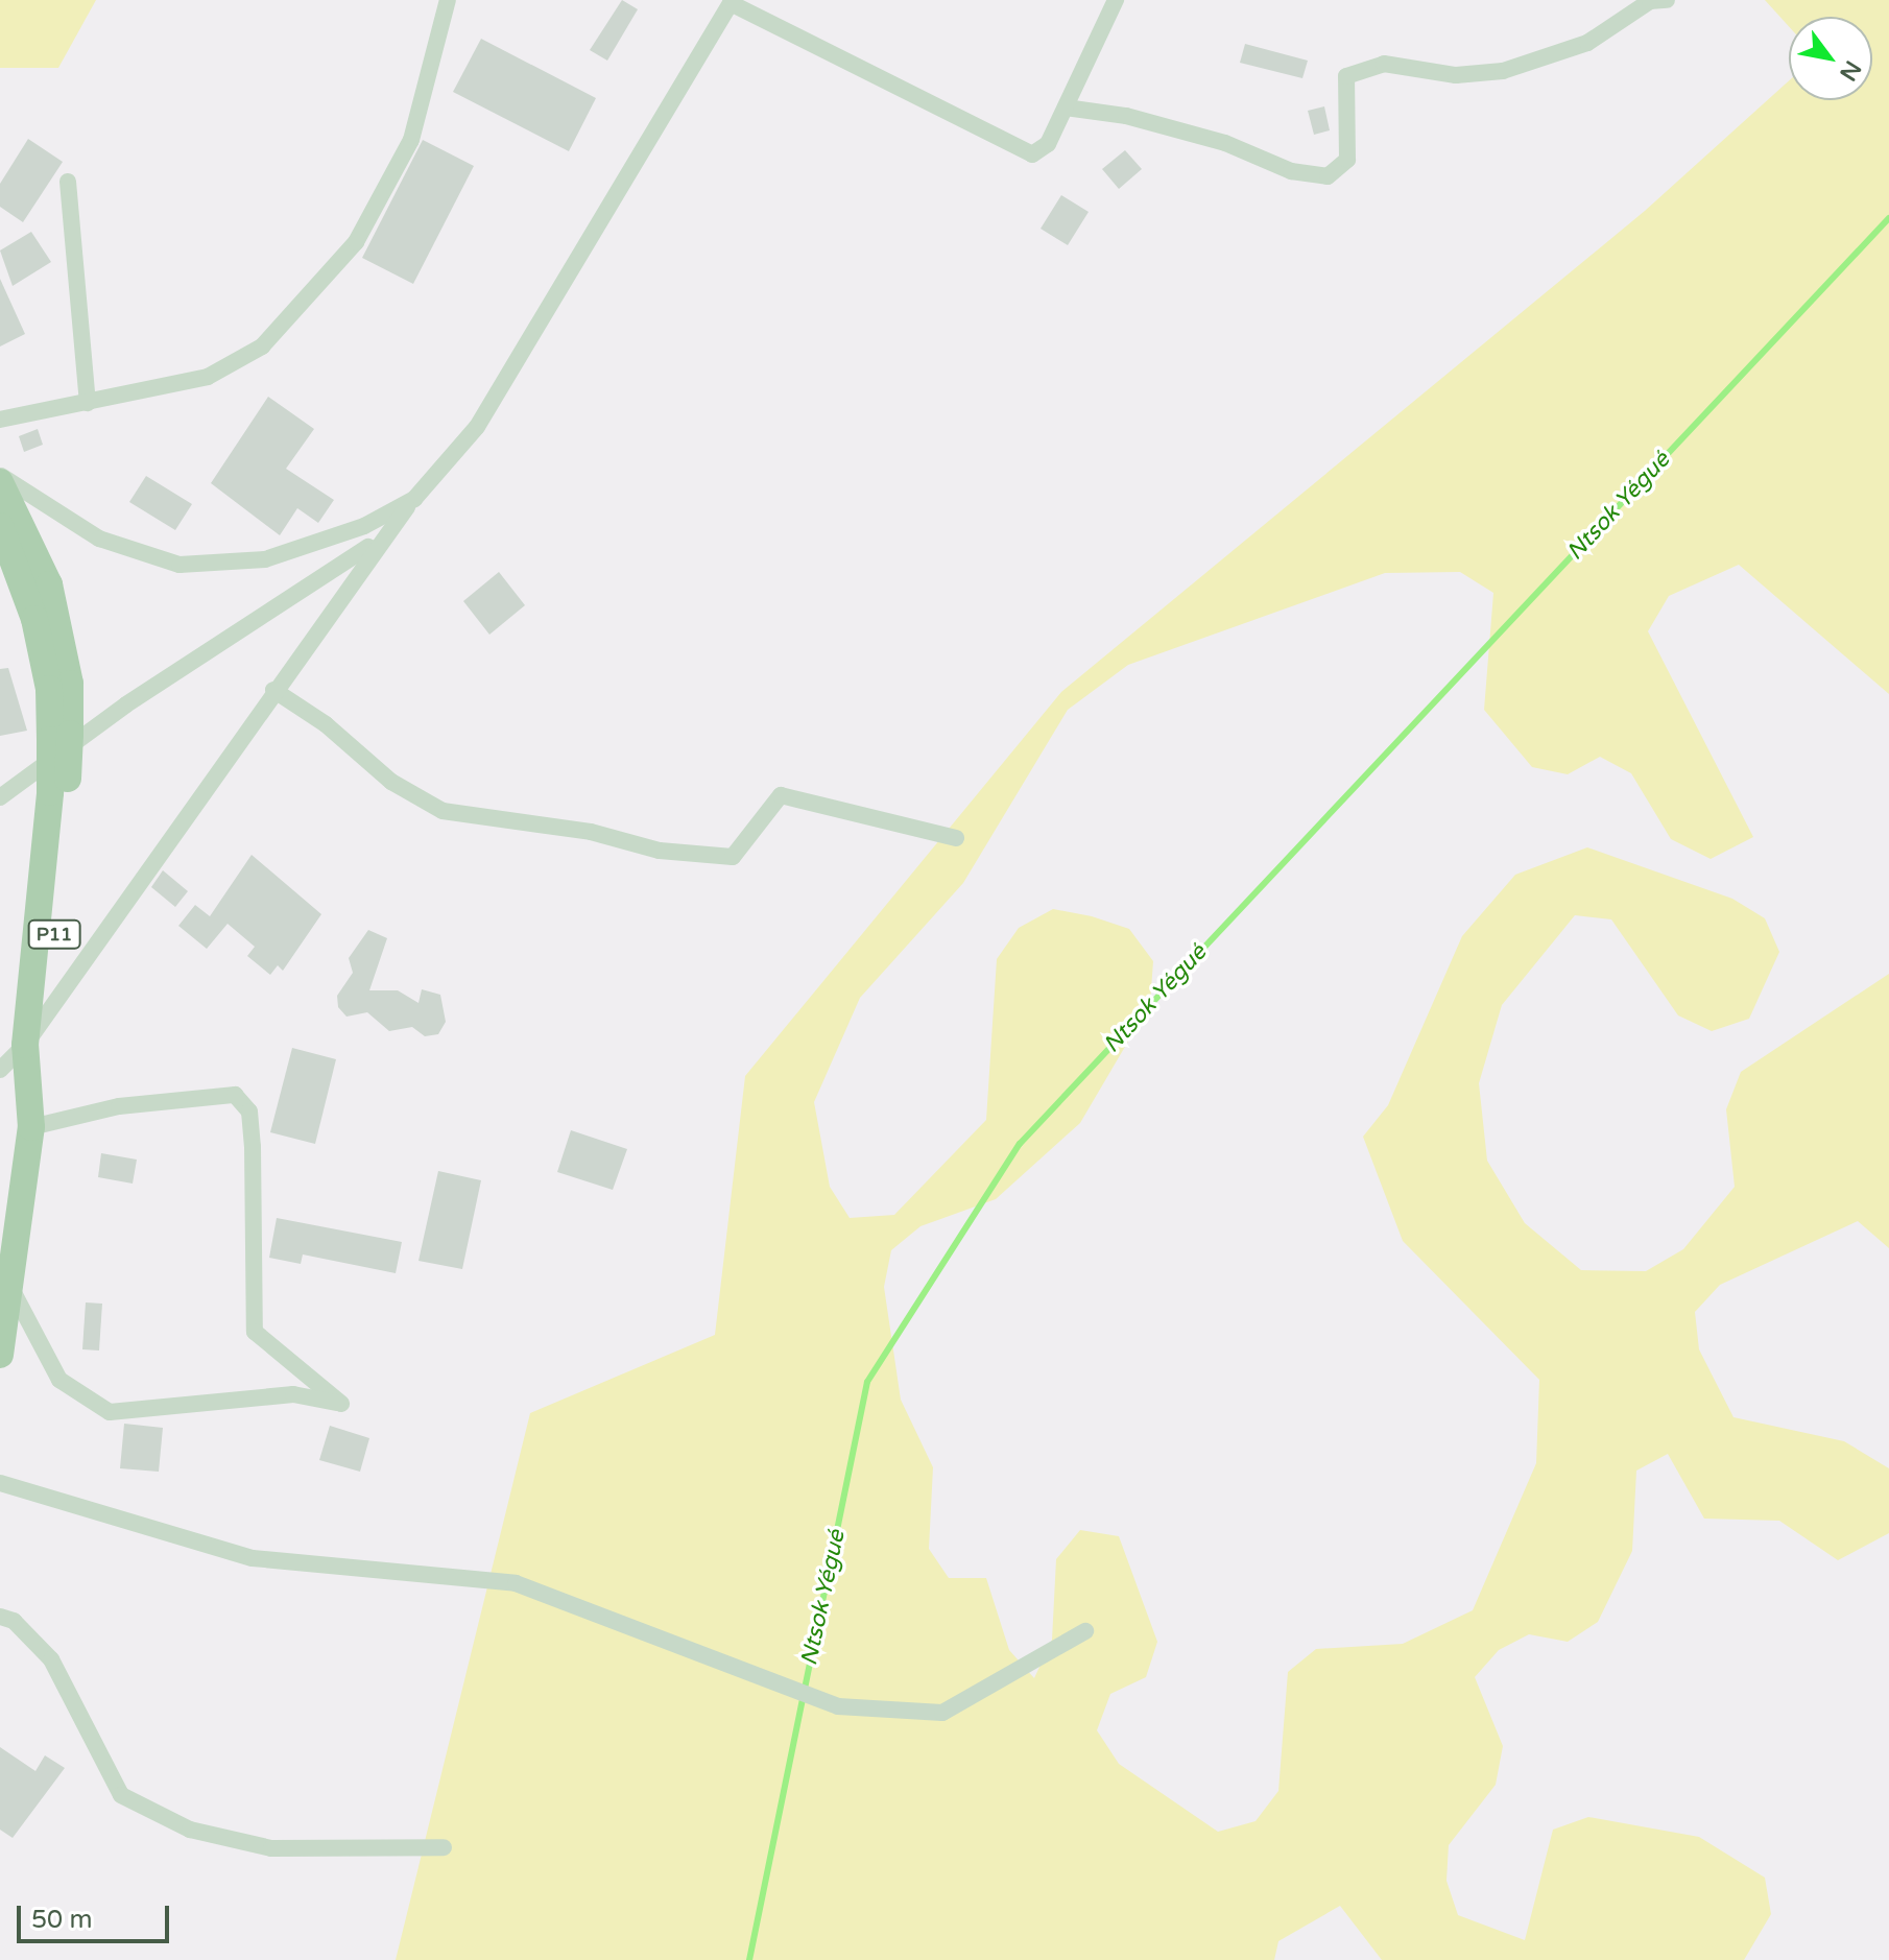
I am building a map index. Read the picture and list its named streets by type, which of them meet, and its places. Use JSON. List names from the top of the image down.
{
  "streets": {
    "main road": ["P11"]
  },
  "water": ["Ntsok Yégué"],
  "scale_bar": "50 m",
  "north": "bottom right"
}
